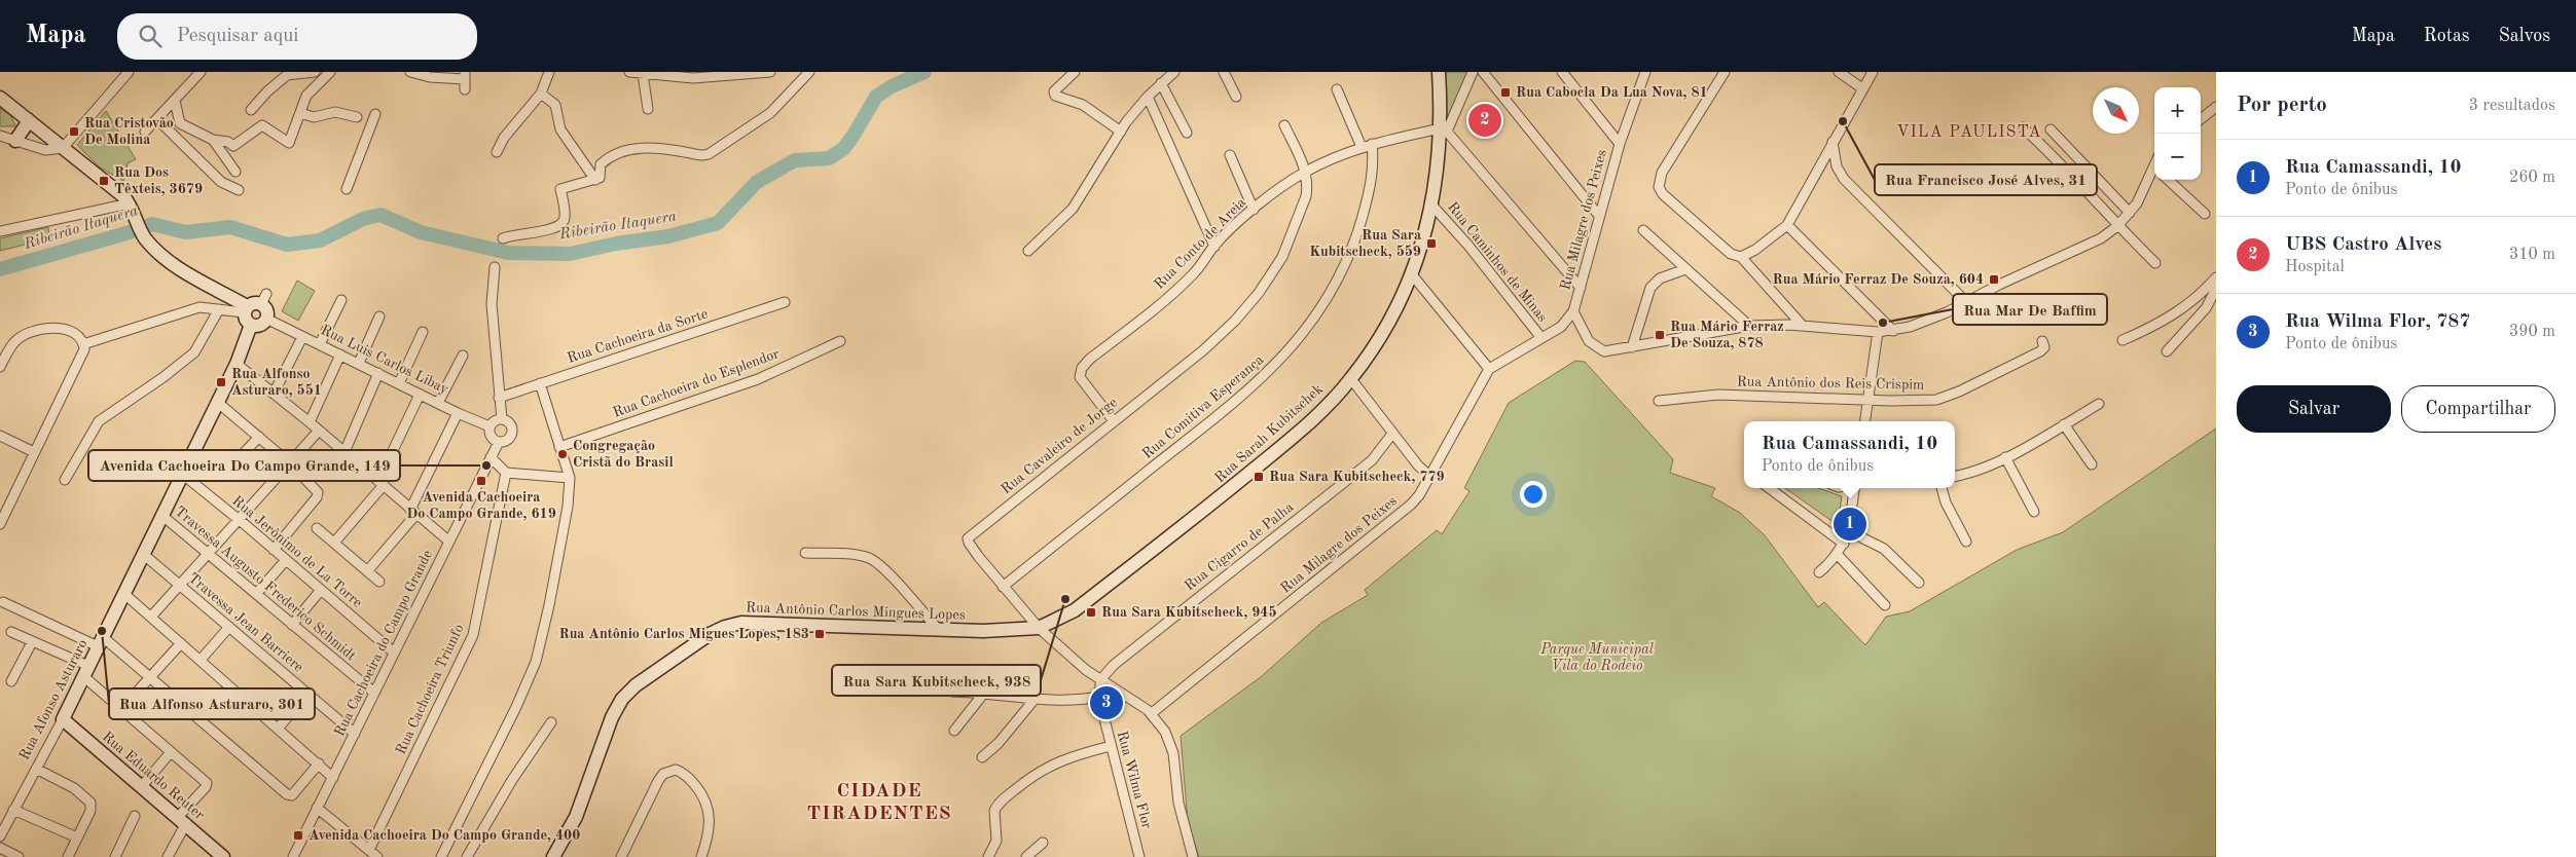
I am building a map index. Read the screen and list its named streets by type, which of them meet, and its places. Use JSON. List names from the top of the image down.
{
  "streets": {
    "street": [
      "Rua Milagre dos Peixes",
      "Rua Conto de Areia",
      "Rua Caminhos de Minas",
      "Rua Cachoeira da Sorte",
      "Rua Luis Carlos Libay",
      "Rua Cachoeira do Esplendor",
      "Rua Antônio dos Reis Crispim",
      "Rua Comitiva Esperança",
      "Rua Sarah Kubitschek",
      "Rua Cavaleiro de Jorge",
      "Rua Cigarro de Palha",
      "Rua Jerônimo de La Torre",
      "Travessa Augusto Frederico Schmidt",
      "Rua Antônio Carlos Mingues Lopes",
      "Travessa Jean Barriere",
      "Rua Cachoeira do Campo Grande",
      "Rua Cachoeira Triunfo",
      "Rua Afonso Asturaro",
      "Rua Eduardo Reuter",
      "Rua Wilma Flor"
    ]
  },
  "crossings": [
    ["Rua Milagre dos Peixes", "Rua Caminhos de Minas"],
    ["Rua Milagre dos Peixes", "Rua Cavaleiro de Jorge"],
    ["Rua Conto de Areia", "Rua Comitiva Esperança"],
    ["Rua Conto de Areia", "Rua Sarah Kubitschek"],
    ["Rua Conto de Areia", "Rua Cavaleiro de Jorge"],
    ["Rua Caminhos de Minas", "Rua Sarah Kubitschek"],
    ["Rua Luis Carlos Libay", "Rua Cachoeira do Campo Grande"],
    ["Rua Luis Carlos Libay", "Rua Afonso Asturaro"],
    ["Rua Comitiva Esperança", "Rua Cavaleiro de Jorge"],
    ["Rua Sarah Kubitschek", "Rua Cavaleiro de Jorge"],
    ["Rua Sarah Kubitschek", "Rua Antônio Carlos Mingues Lopes"],
    ["Rua Cavaleiro de Jorge", "Rua Cigarro de Palha"],
    ["Rua Cavaleiro de Jorge", "Rua Antônio Carlos Mingues Lopes"],
    ["Rua Cavaleiro de Jorge", "Rua Wilma Flor"],
    ["Rua Cigarro de Palha", "Rua Wilma Flor"],
    ["Rua Jerônimo de La Torre", "Rua Cachoeira do Campo Grande"],
    ["Rua Jerônimo de La Torre", "Rua Afonso Asturaro"],
    ["Travessa Augusto Frederico Schmidt", "Rua Cachoeira do Campo Grande"],
    ["Travessa Augusto Frederico Schmidt", "Rua Afonso Asturaro"],
    ["Travessa Jean Barriere", "Rua Cachoeira do Campo Grande"],
    ["Travessa Jean Barriere", "Rua Afonso Asturaro"],
    ["Rua Afonso Asturaro", "Rua Eduardo Reuter"]
  ],
  "districts": ["VILA PAULISTA", "CIDADE TIRADENTES"],
  "water": ["Ribeirão Itaquera"],
  "parks": ["Parque Municipal Vila do Rodeio"],
  "places": {
    "transit": [
      "Rua Cabocla Da Lua Nova, 81",
      "Rua Cristovão De Molina",
      "Rua Dos Têxteis, 3679",
      "Rua Sara Kubitscheck, 559",
      "Rua Mário Ferraz De Souza, 604",
      "Rua Mário Ferraz De Souza, 878",
      "Rua Alfonso Asturaro, 551",
      "Rua Sara Kubitscheck, 779",
      "Avenida Cachoeira Do Campo Grande, 619",
      "Rua Sara Kubitscheck, 945",
      "Rua Antônio Carlos Migues Lopes, 183",
      "Avenida Cachoeira Do Campo Grande, 400"
    ],
    "other": [
      "Rua Francisco José Alves, 31",
      "Rua Mar De Baffim",
      "Congregação Cristã do Brasil",
      "Avenida Cachoeira Do Campo Grande, 149",
      "Rua Sara Kubitscheck, 938",
      "Rua Alfonso Asturaro, 301"
    ]
  },
  "north": "bottom right",
  "page": {
    "header": "Mapa",
    "search": "Pesquisar aqui",
    "nav": ["Mapa", "Rotas", "Salvos"],
    "heading": ["Por perto", "3 resultados"],
    "map_buttons": ["+", "−"],
    "pins": ["2", "1", "3"],
    "list": [
      {
        "mark": "1",
        "name": "Rua Camassandi, 10",
        "note": "Ponto de ônibus",
        "value": "260 m"
      },
      {
        "mark": "2",
        "name": "UBS Castro Alves",
        "note": "Hospital",
        "value": "310 m"
      },
      {
        "mark": "3",
        "name": "Rua Wilma Flor, 787",
        "note": "Ponto de ônibus",
        "value": "390 m"
      }
    ],
    "buttons": ["Salvar", "Compartilhar"],
    "popup": ["Rua Camassandi, 10", "Ponto de ônibus"]
  }
}
